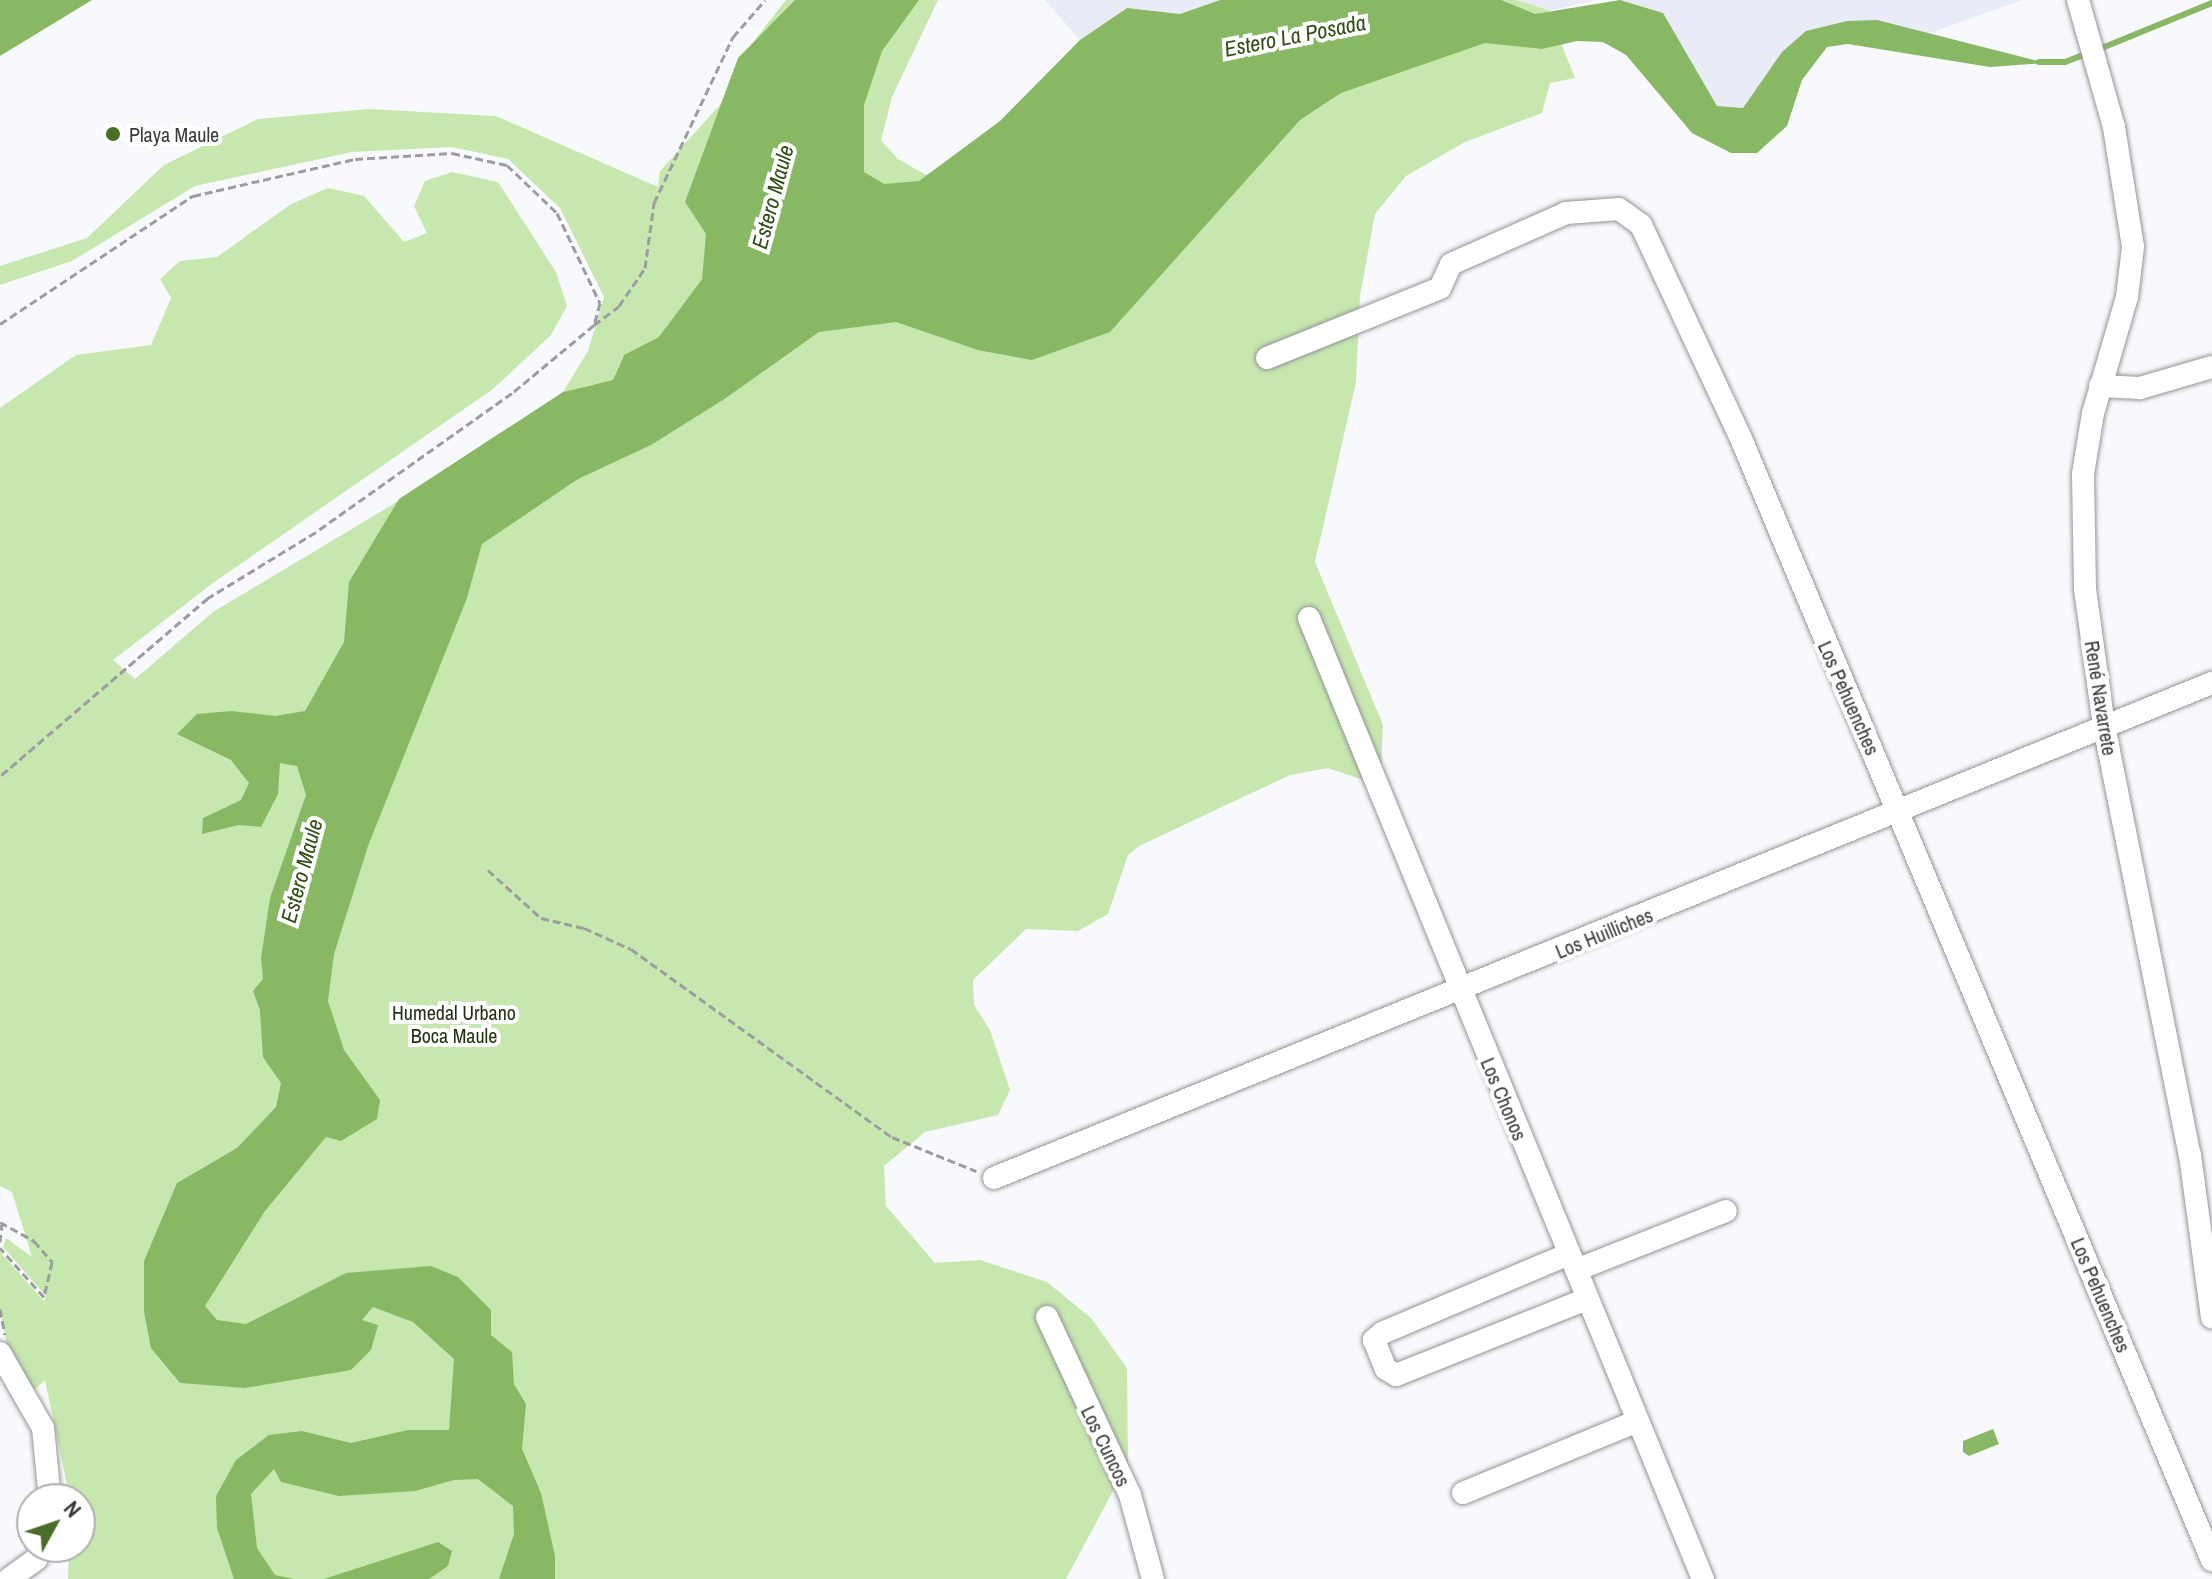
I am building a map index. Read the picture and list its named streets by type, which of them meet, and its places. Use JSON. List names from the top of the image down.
{
  "streets": {
    "street": [
      "Los Pehuenches",
      "René Navarrete",
      "Los Huilliches",
      "Los Chonos",
      "Los Cuncos"
    ]
  },
  "crossings": [
    ["Los Pehuenches", "Los Huilliches"],
    ["René Navarrete", "Los Huilliches"],
    ["Los Huilliches", "Los Chonos"]
  ],
  "water": ["Estero La Posada", "Estero Maule"],
  "parks": ["Humedal Urbano Boca Maule"],
  "places": ["Playa Maule"],
  "north": "top right"
}
